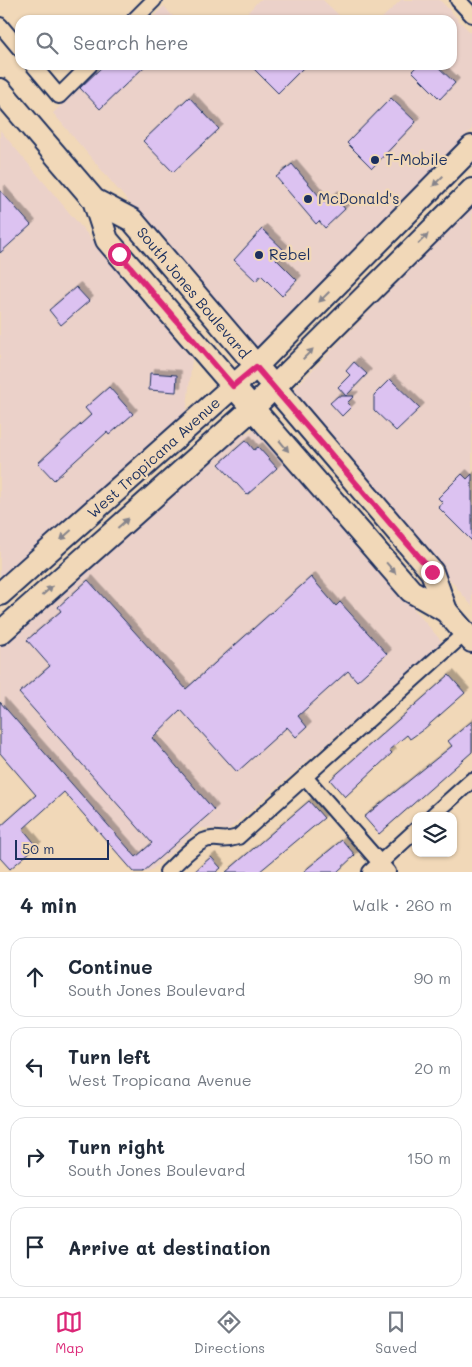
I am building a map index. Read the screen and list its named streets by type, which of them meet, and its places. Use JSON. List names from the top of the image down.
{
  "streets": {
    "main road": ["South Jones Boulevard", "West Tropicana Avenue"]
  },
  "crossings": [
    ["South Jones Boulevard", "West Tropicana Avenue"]
  ],
  "places": ["T-Mobile", "McDonald's", "Rebel"],
  "scale_bar": "50 m",
  "page": {
    "search": "Search here",
    "scale": "50 m",
    "heading": ["4 min", "Walk · 260 m"],
    "list": [
      ["Continue", "South Jones Boulevard", "90 m"],
      ["Turn left", "West Tropicana Avenue", "20 m"],
      ["Turn right", "South Jones Boulevard", "150 m"],
      "Arrive at destination"
    ],
    "nav": ["Map", "Directions", "Saved"]
  }
}
